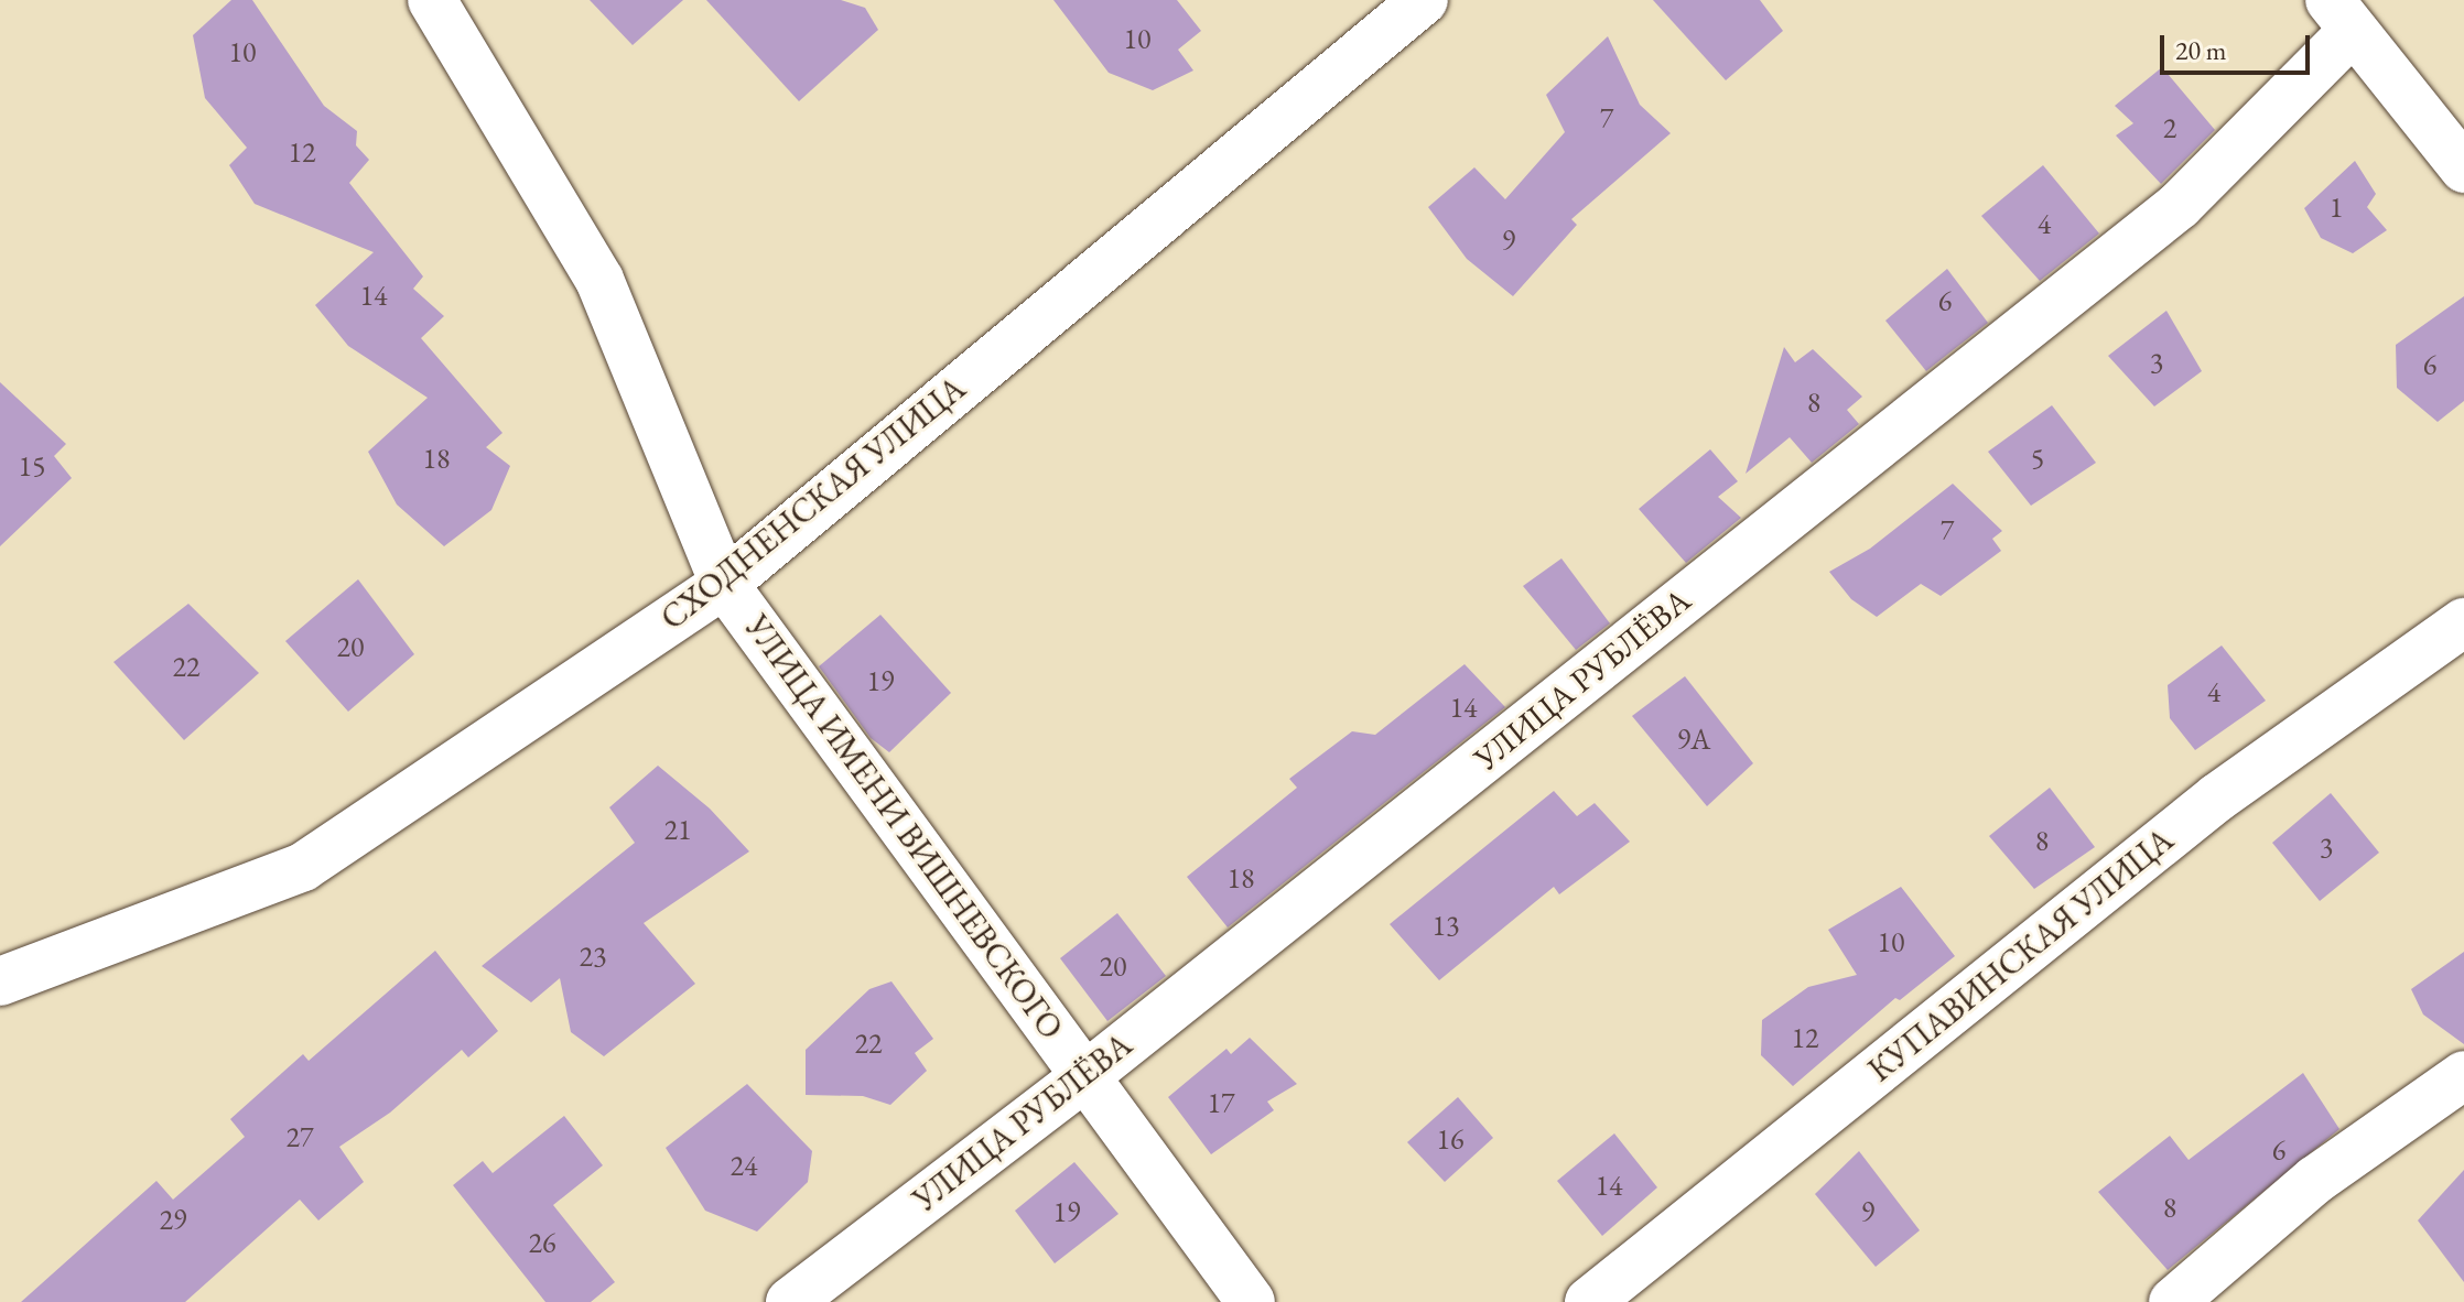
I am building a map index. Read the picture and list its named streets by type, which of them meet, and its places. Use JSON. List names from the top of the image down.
{
  "streets": {
    "street": [
      "СХОДНЕНСКАЯ УЛИЦА",
      "УЛИЦА РУБЛЁВА",
      "УЛИЦА ИМЕНИ ВИШНЕВСКОГО",
      "КУПАВИНСКАЯ УЛИЦА"
    ]
  },
  "crossings": [
    ["СХОДНЕНСКАЯ УЛИЦА", "УЛИЦА ИМЕНИ ВИШНЕВСКОГО"],
    ["УЛИЦА РУБЛЁВА", "УЛИЦА ИМЕНИ ВИШНЕВСКОГО"]
  ],
  "house_numbers": [
    "10",
    "10",
    "7",
    "2",
    "12",
    "1",
    "4",
    "9",
    "14",
    "6",
    "3",
    "6",
    "8",
    "18",
    "5",
    "15",
    "7",
    "20",
    "22",
    "19",
    "4",
    "14",
    "9А",
    "21",
    "8",
    "3",
    "18",
    "13",
    "10",
    "23",
    "20",
    "12",
    "22",
    "17",
    "27",
    "16",
    "6",
    "24",
    "14",
    "8",
    "19",
    "9",
    "29",
    "26"
  ],
  "scale_bar": "20 m"
}
